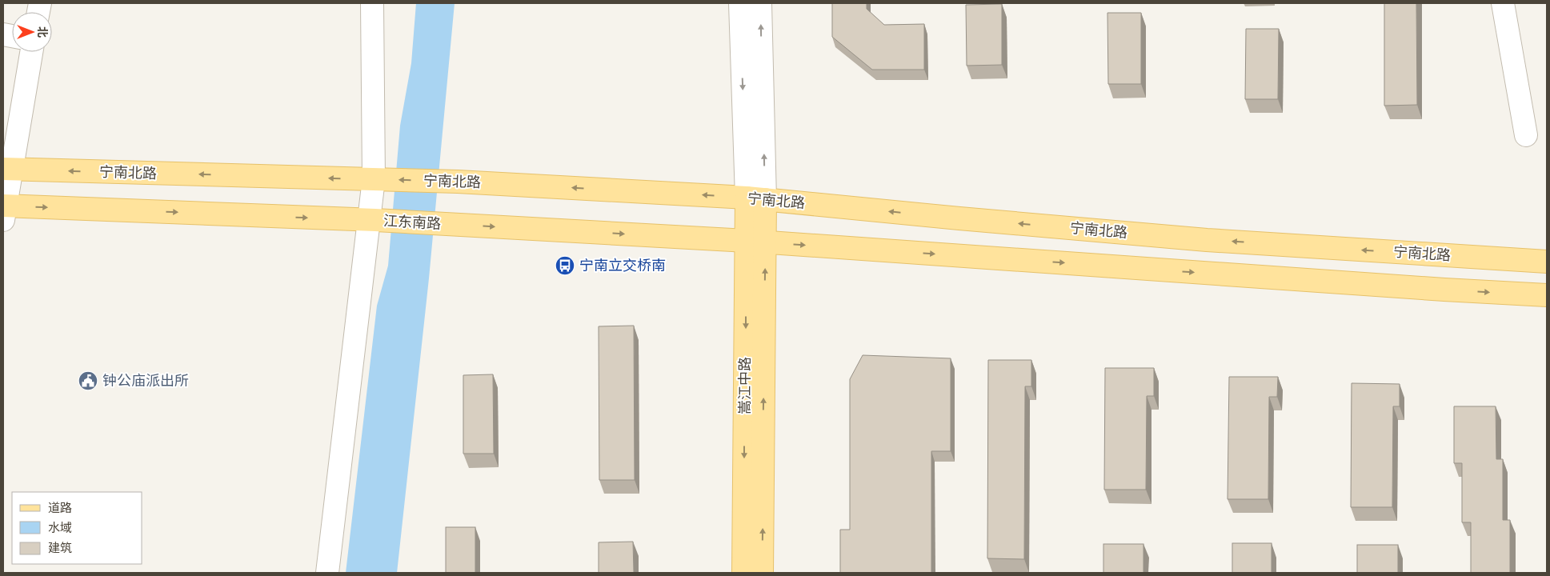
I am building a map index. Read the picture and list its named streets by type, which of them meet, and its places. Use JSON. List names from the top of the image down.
{
  "streets": {
    "main road": ["宁南北路", "江东南路", "嵩江中路"]
  },
  "crossings": [
    ["宁南北路", "嵩江中路"],
    ["江东南路", "嵩江中路"]
  ],
  "one_way": ["江东南路"],
  "places": {
    "bus stop": ["宁南立交桥南"],
    "public building": ["钟公庙派出所"]
  },
  "legend": ["道路", "水域", "建筑"],
  "north": "right"
}
